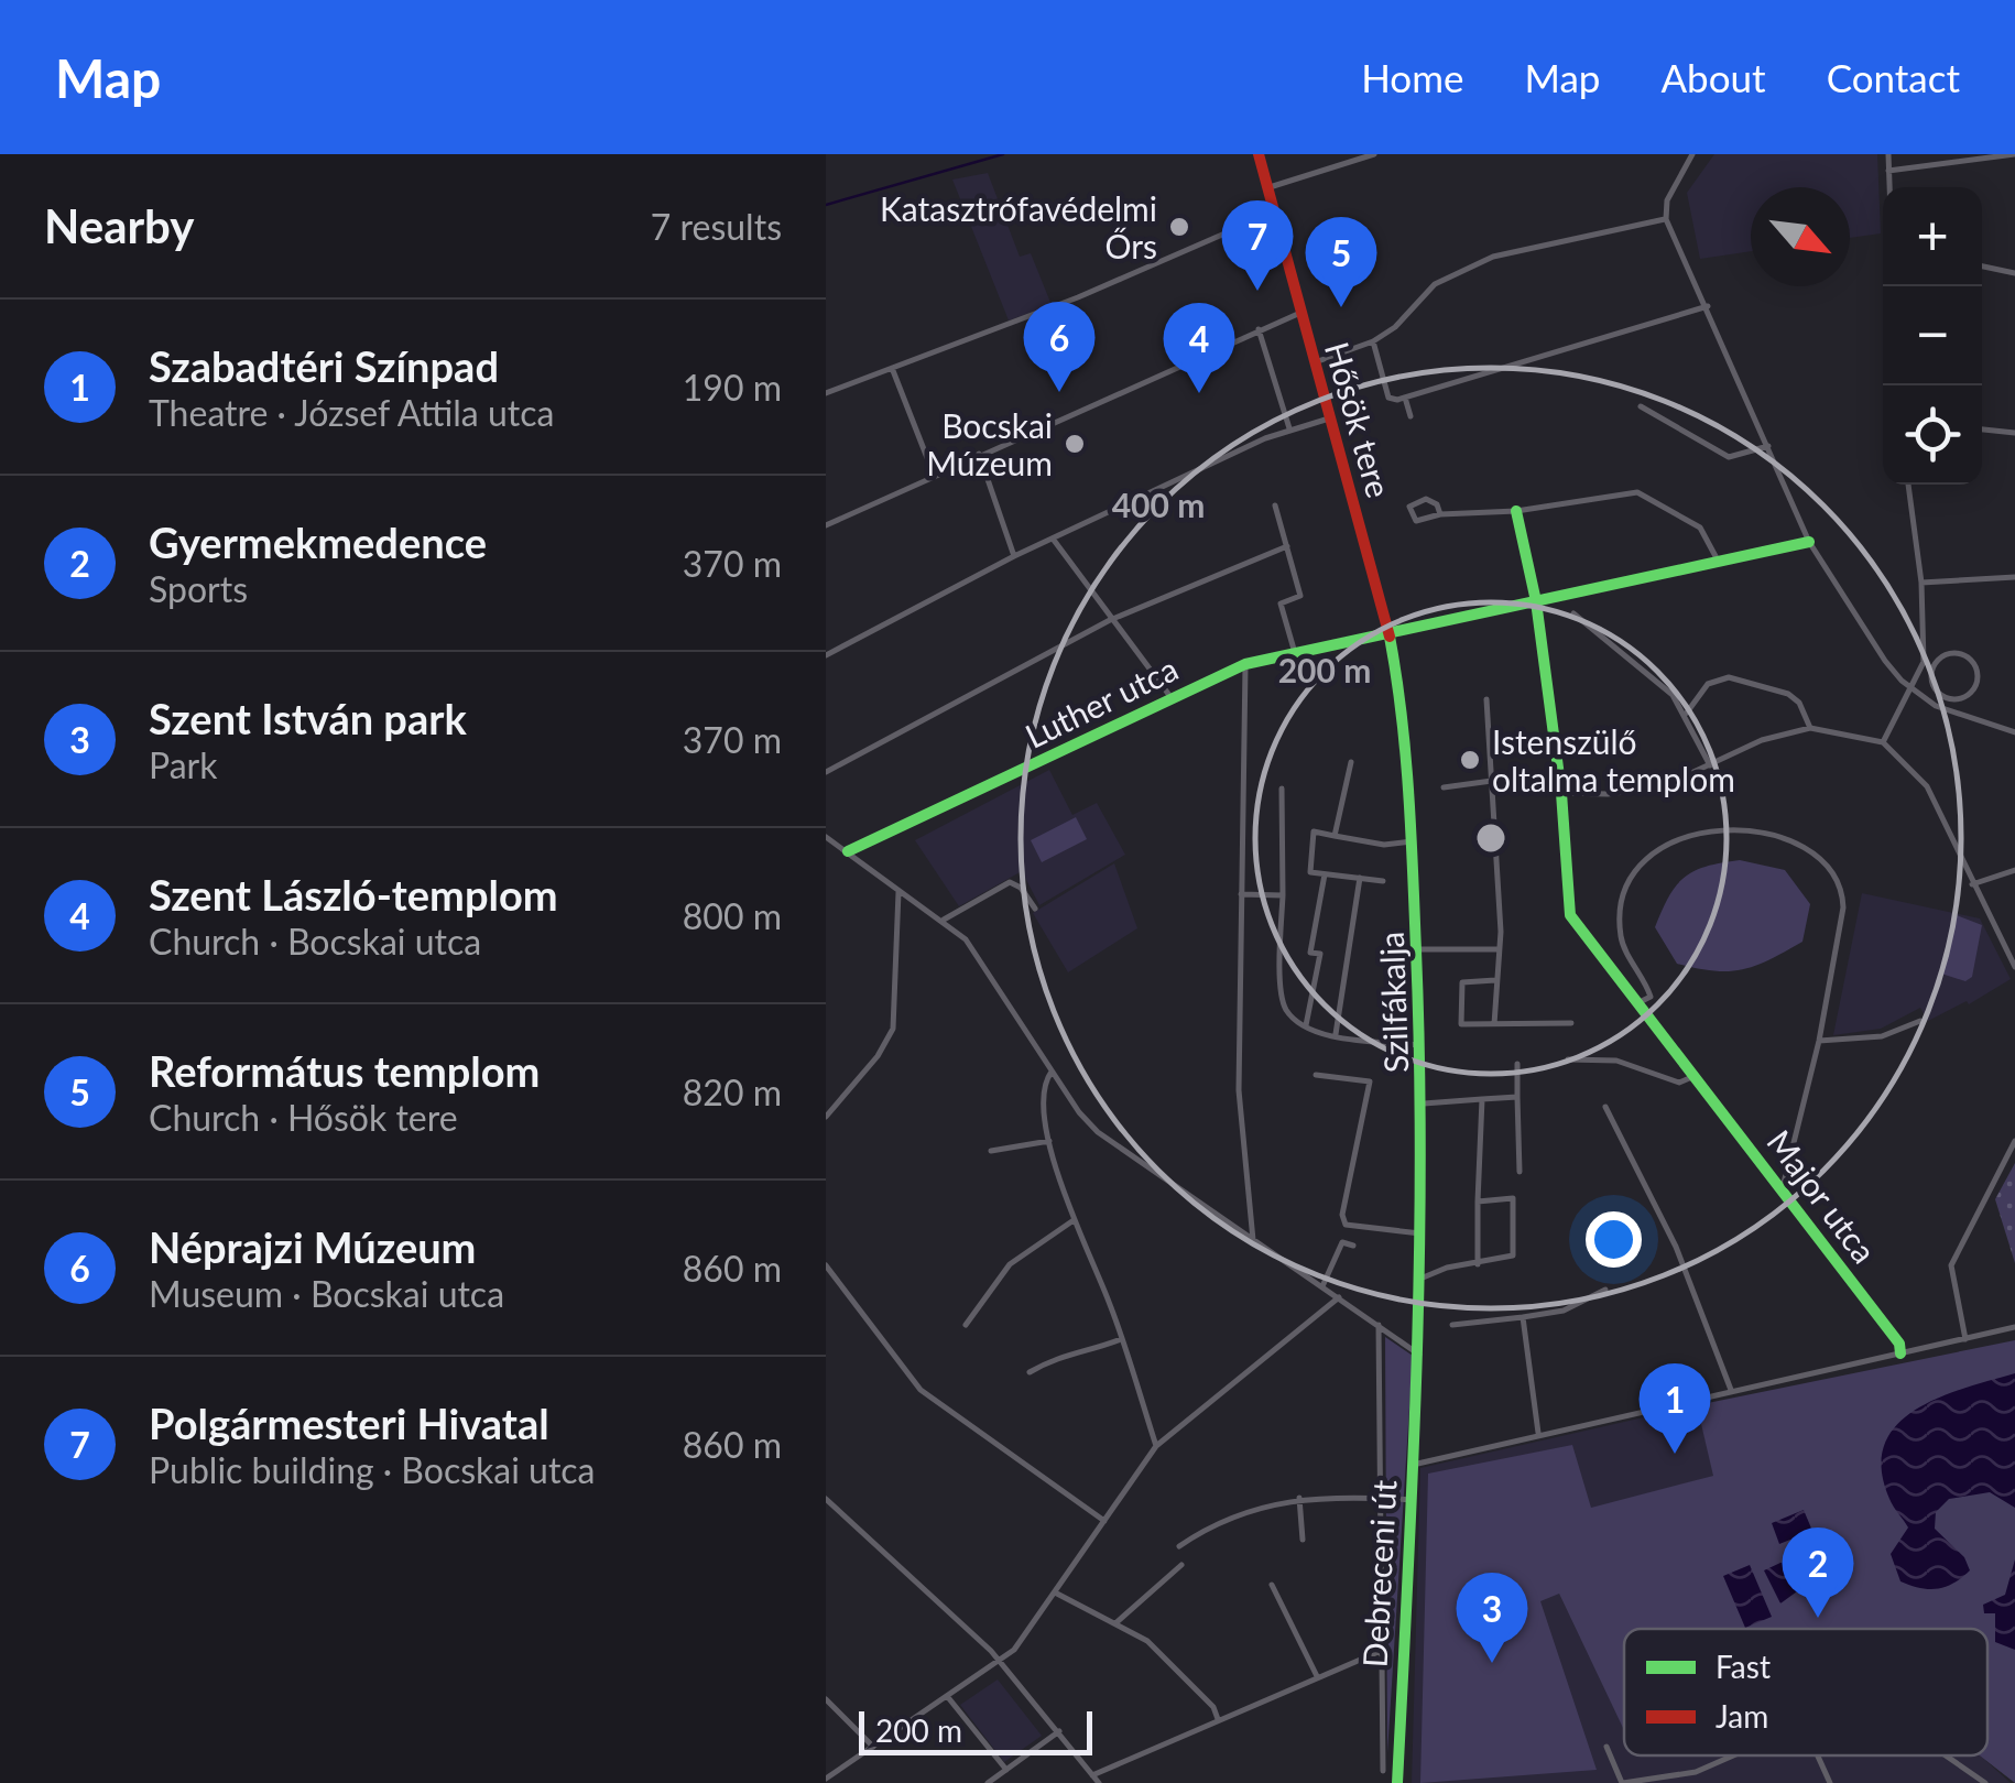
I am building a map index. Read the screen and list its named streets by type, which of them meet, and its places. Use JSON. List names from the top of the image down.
{
  "streets": {
    "street": [
      "Hősök tere",
      "Luther utca",
      "Szilfákalja",
      "Major utca",
      "Debreceni út"
    ]
  },
  "crossings": [
    ["Hősök tere", "Luther utca"],
    ["Hősök tere", "Szilfákalja"],
    ["Luther utca", "Szilfákalja"],
    ["Luther utca", "Major utca"],
    ["Szilfákalja", "Debreceni út"]
  ],
  "places": ["Katasztrófavédelmi Őrs", "Bocskai Múzeum", "Istenszülő oltalma templom"],
  "legend": ["Fast", "Jam"],
  "scale_bar": "200 m",
  "north": "bottom right",
  "page": {
    "header": "Map",
    "nav": [
      "Home",
      "Map",
      "About",
      "Contact"
    ],
    "heading": ["Nearby", "7 results"],
    "map_buttons": ["+", "−"],
    "pins": [
      "7",
      "5",
      "6",
      "4",
      "1",
      "2",
      "3"
    ],
    "list": [
      {
        "mark": "1",
        "name": "Szabadtéri Színpad",
        "note": "Theatre · József Attila utca",
        "value": "190 m"
      },
      {
        "mark": "2",
        "name": "Gyermekmedence",
        "note": "Sports",
        "value": "370 m"
      },
      {
        "mark": "3",
        "name": "Szent István park",
        "note": "Park",
        "value": "370 m"
      },
      {
        "mark": "4",
        "name": "Szent László-templom",
        "note": "Church · Bocskai utca",
        "value": "800 m"
      },
      {
        "mark": "5",
        "name": "Református templom",
        "note": "Church · Hősök tere",
        "value": "820 m"
      },
      {
        "mark": "6",
        "name": "Néprajzi Múzeum",
        "note": "Museum · Bocskai utca",
        "value": "860 m"
      },
      {
        "mark": "7",
        "name": "Polgármesteri Hivatal",
        "note": "Public building · Bocskai utca",
        "value": "860 m"
      }
    ],
    "scale": "200 m"
  },
  "rings": ["400 m", "200 m"]
}
